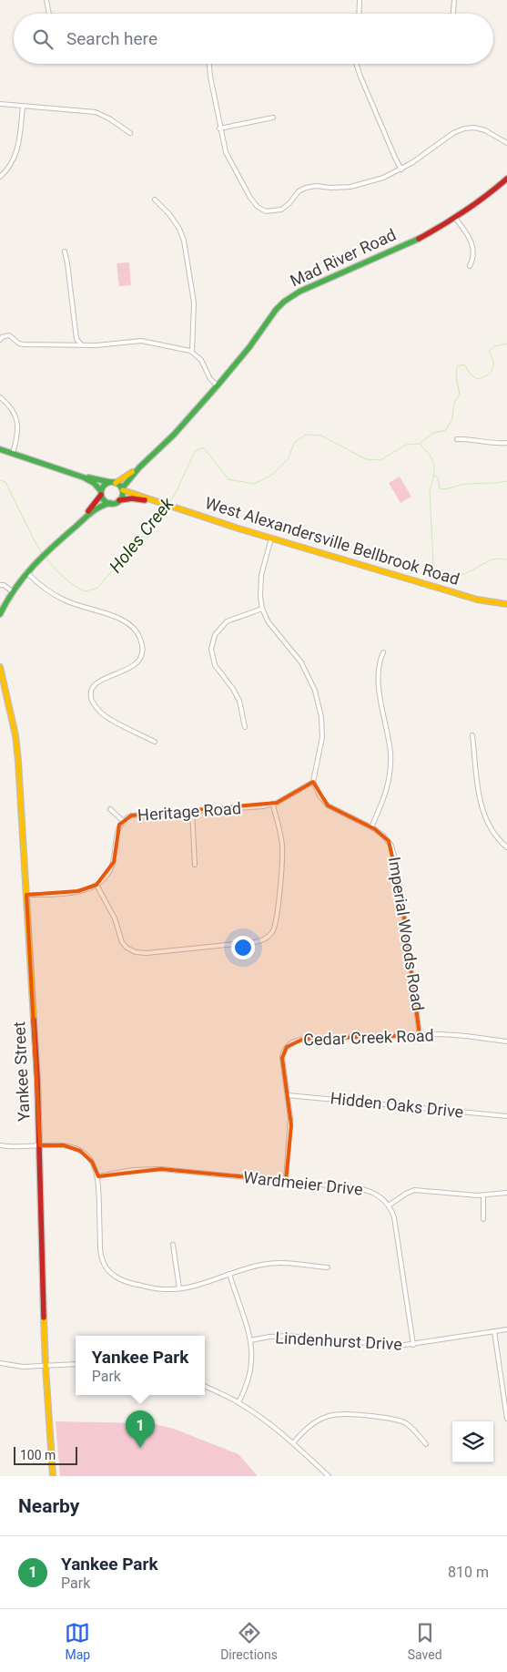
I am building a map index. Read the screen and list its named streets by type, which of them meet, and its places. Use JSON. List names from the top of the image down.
{
  "streets": {
    "street": [
      "Mad River Road",
      "West Alexandersville Bellbrook Road",
      "Heritage Road",
      "Imperial Woods Road",
      "Cedar Creek Road",
      "Yankee Street",
      "Hidden Oaks Drive",
      "Wardmeier Drive",
      "Lindenhurst Drive"
    ]
  },
  "crossings": [
    ["Mad River Road", "West Alexandersville Bellbrook Road"],
    ["Heritage Road", "Imperial Woods Road"],
    ["Imperial Woods Road", "Cedar Creek Road"],
    ["Cedar Creek Road", "Hidden Oaks Drive"],
    ["Cedar Creek Road", "Wardmeier Drive"]
  ],
  "water": ["Holes Creek"],
  "scale_bar": "100 m",
  "page": {
    "search": "Search here",
    "popup": ["Yankee Park", "Park"],
    "pins": "1",
    "scale": "100 m",
    "heading": "Nearby",
    "list": [
      {
        "mark": "1",
        "name": "Yankee Park",
        "note": "Park",
        "value": "810 m"
      }
    ],
    "nav": ["Map", "Directions", "Saved"]
  }
}
